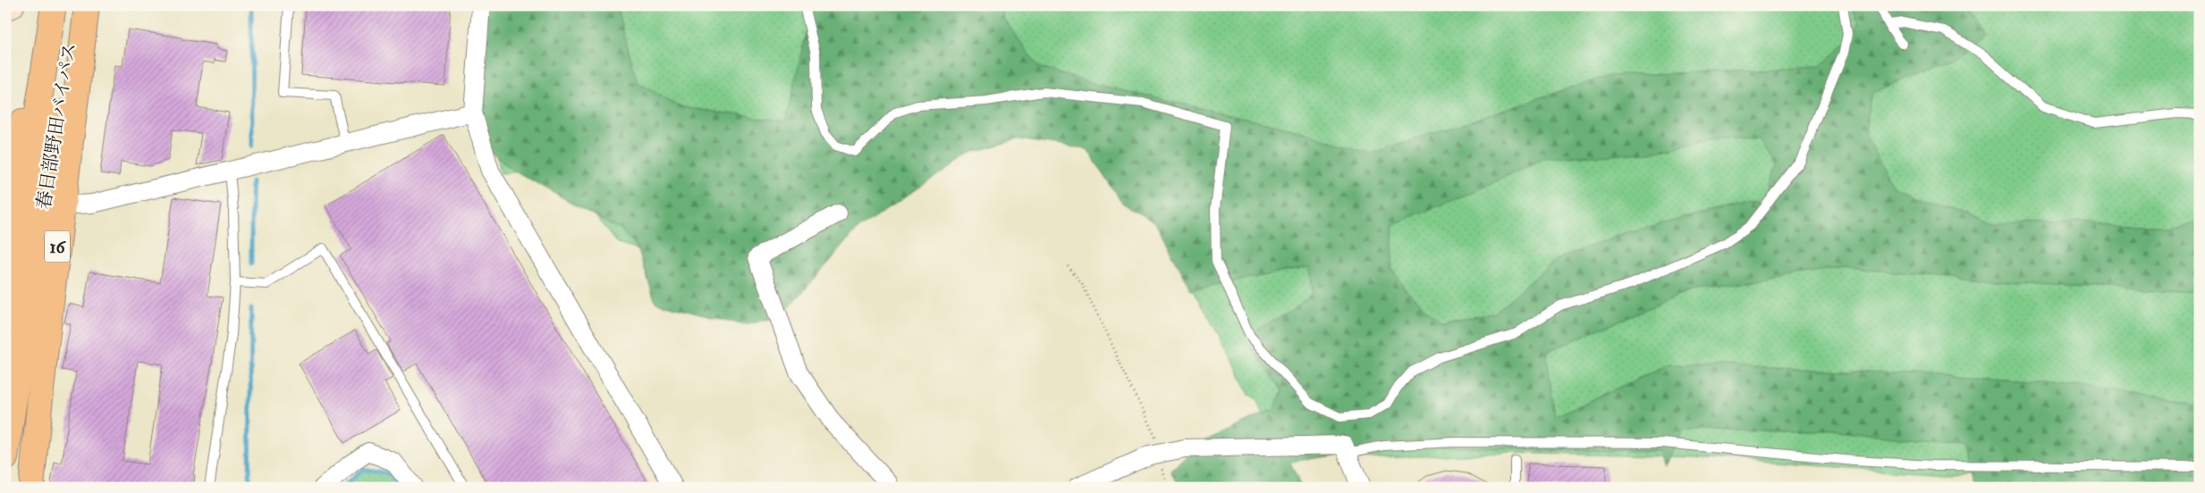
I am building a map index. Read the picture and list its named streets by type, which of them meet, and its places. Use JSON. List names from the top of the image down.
{
  "streets": {
    "highway": ["春日部野田バイパス", "16"]
  },
  "crossings": [
    ["春日部野田バイパス", "16"]
  ]
}
